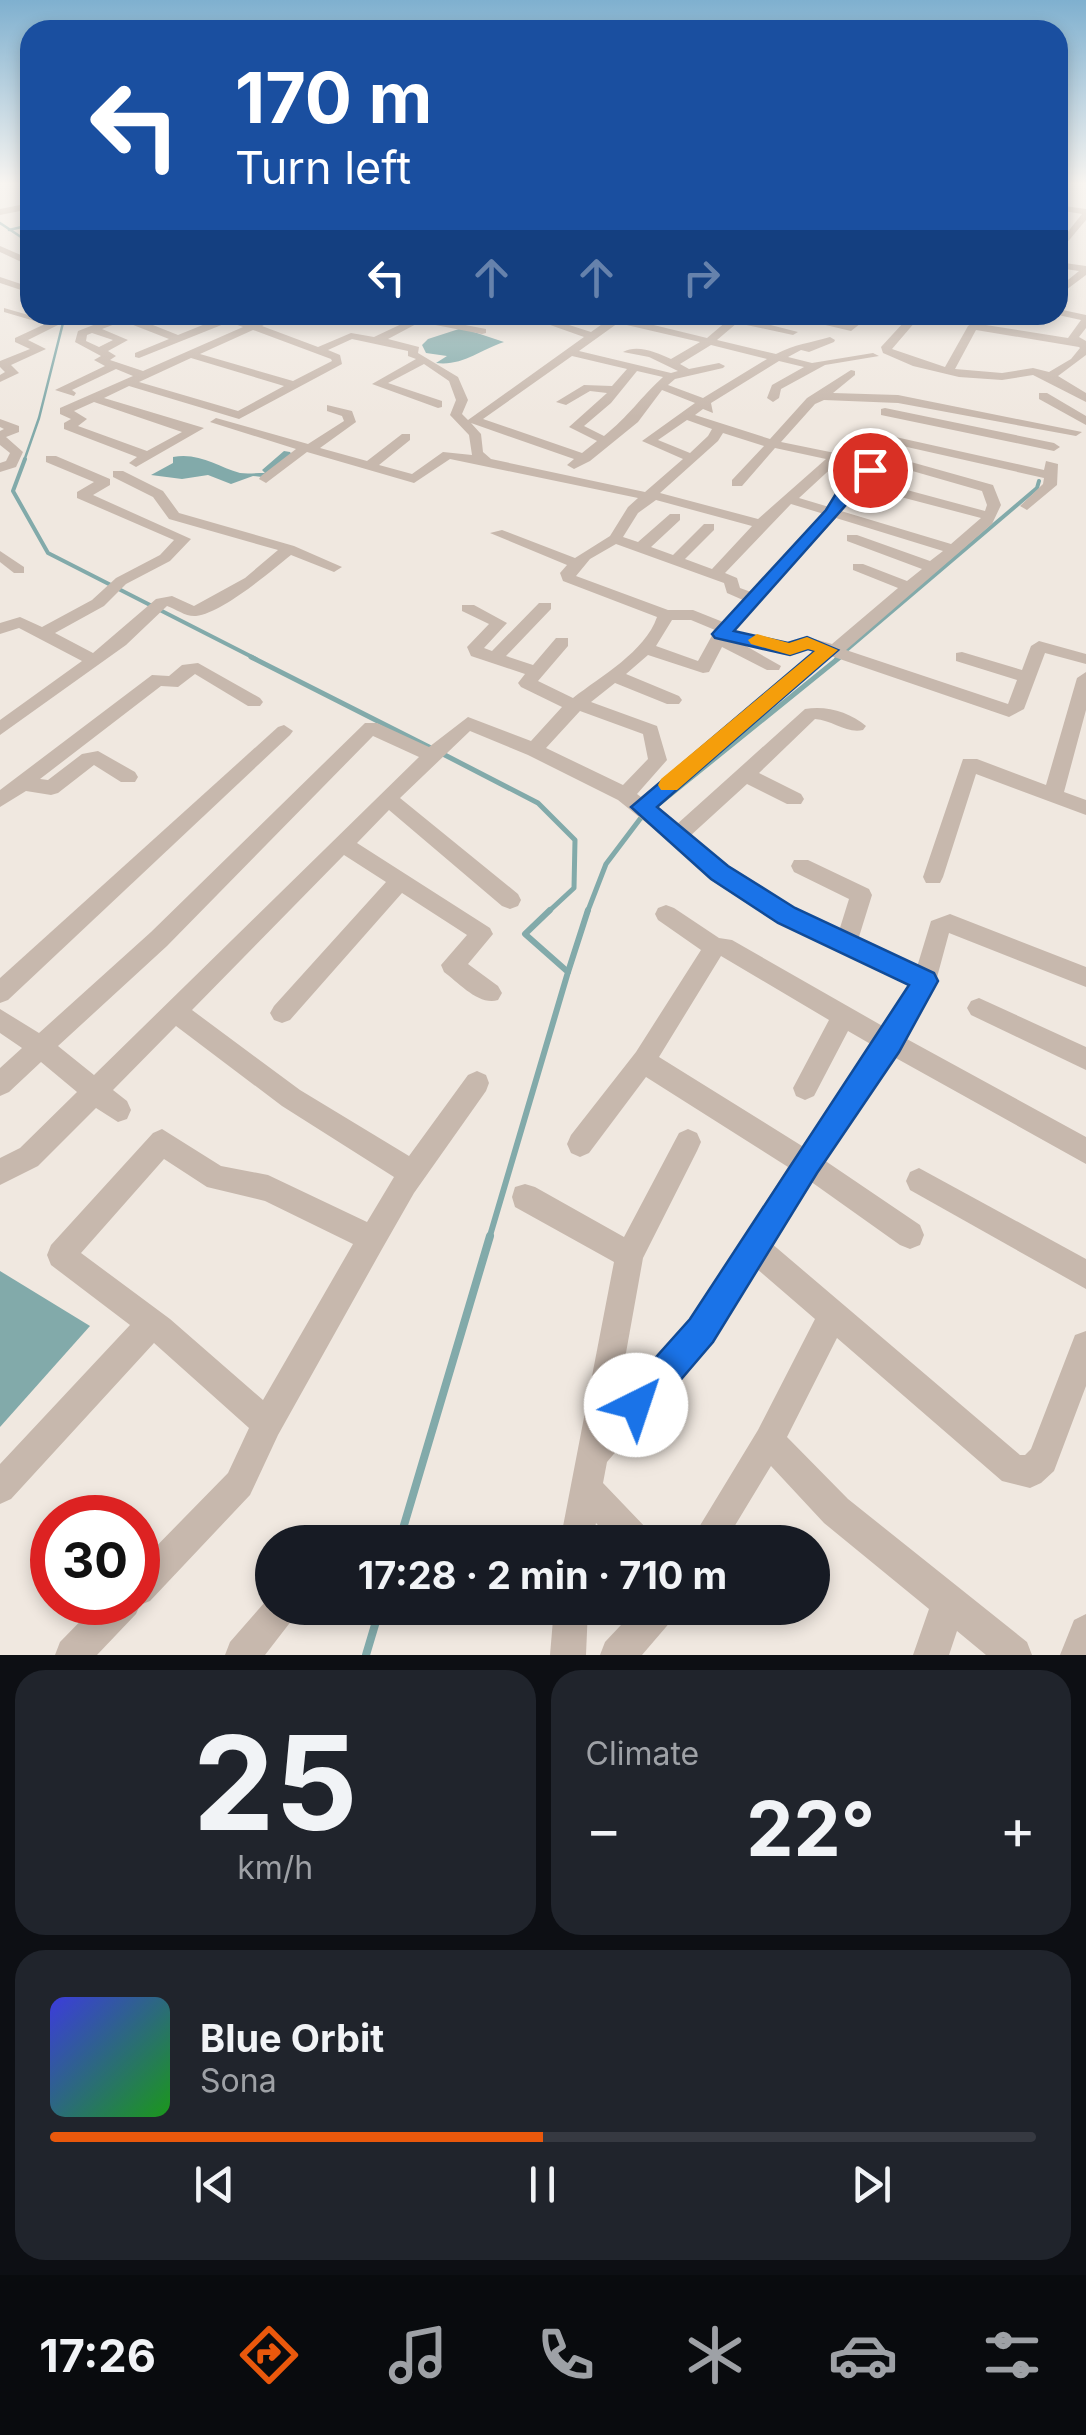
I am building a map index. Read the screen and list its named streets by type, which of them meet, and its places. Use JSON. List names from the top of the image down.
{
  "page": {
    "turn": ["170 m", "Turn left"],
    "limit": "30",
    "trip": "17:28 · 2 min · 710 m",
    "tile": [
      ["25", "km/h"],
      "Climate"
    ],
    "heat": ["−", "22°", "+"],
    "song": ["Blue Orbit", "Sona"],
    "tabs": "17:26"
  }
}
